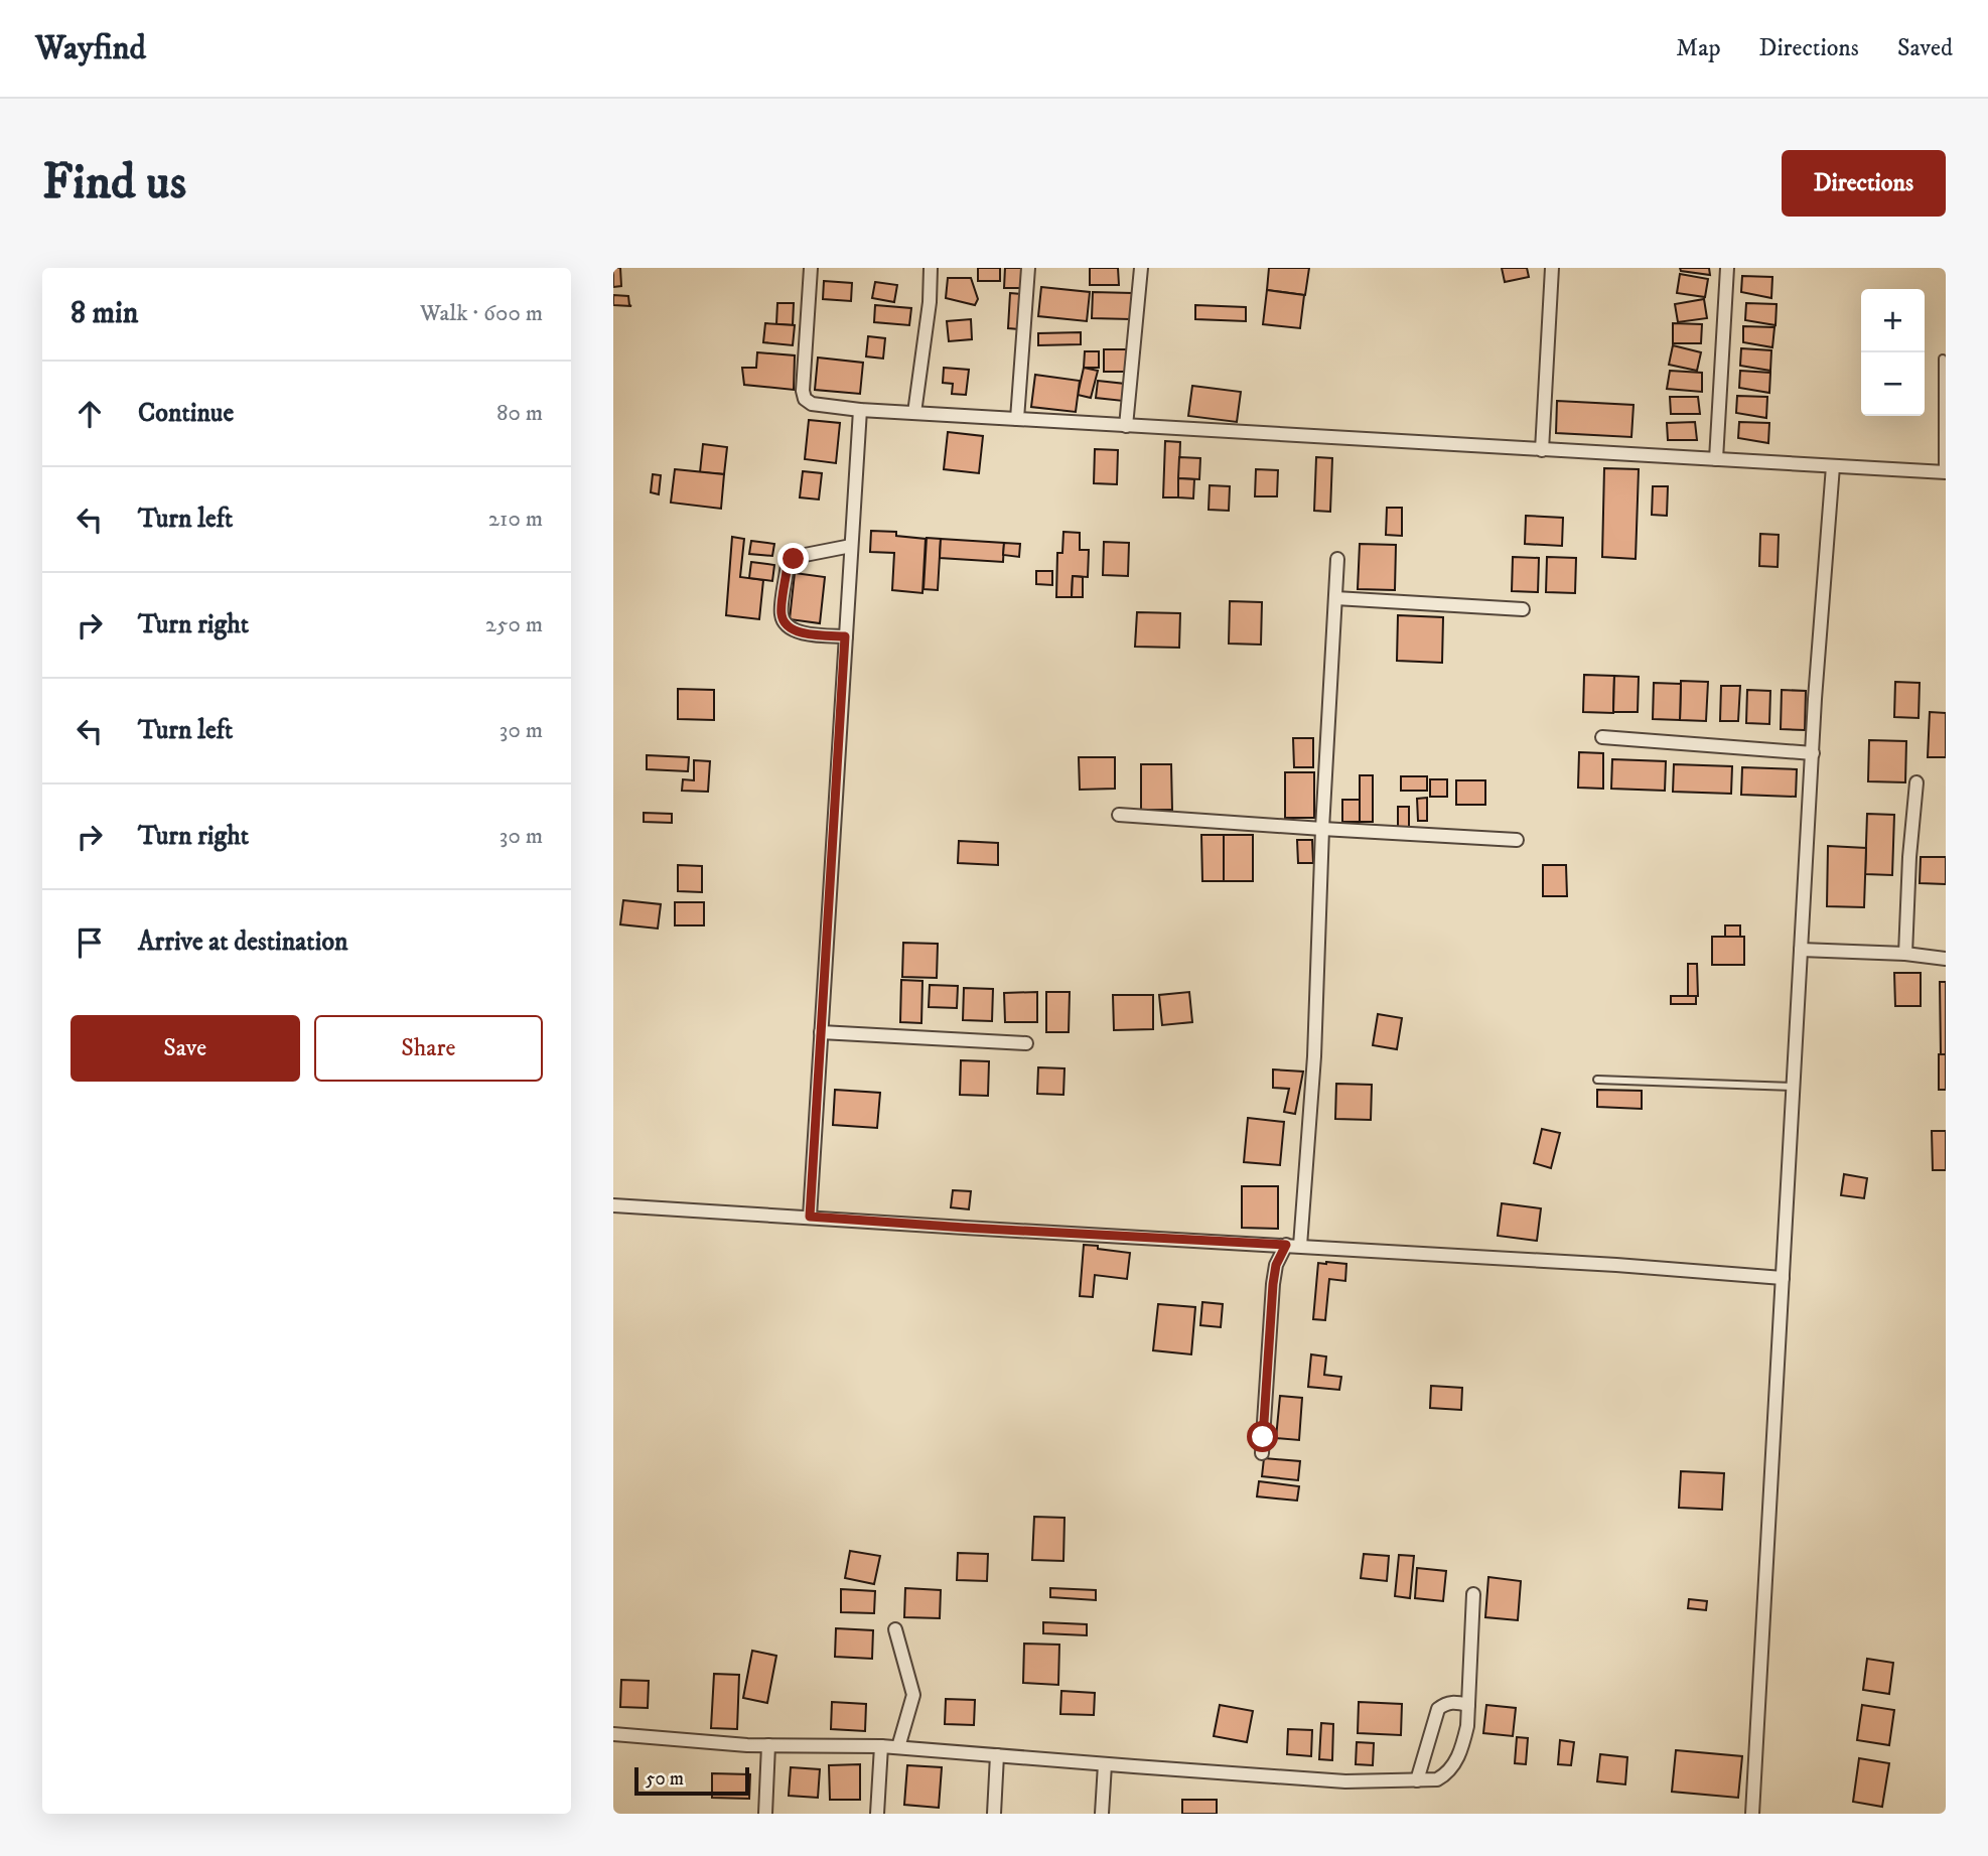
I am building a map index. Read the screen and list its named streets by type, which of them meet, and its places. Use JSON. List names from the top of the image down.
{
  "scale_bar": "50 m",
  "page": {
    "header": "Wayfind",
    "nav": ["Map", "Directions", "Saved"],
    "buttons": [
      "Directions",
      ["Save", "Share"]
    ],
    "title": "Find us",
    "heading": ["8 min", "Walk · 600 m"],
    "map_buttons": ["+", "−"],
    "list": [
      ["Continue", "80 m"],
      ["Turn left", "210 m"],
      ["Turn right", "250 m"],
      ["Turn left", "30 m"],
      ["Turn right", "30 m"],
      "Arrive at destination"
    ],
    "scale": "50 m"
  }
}
